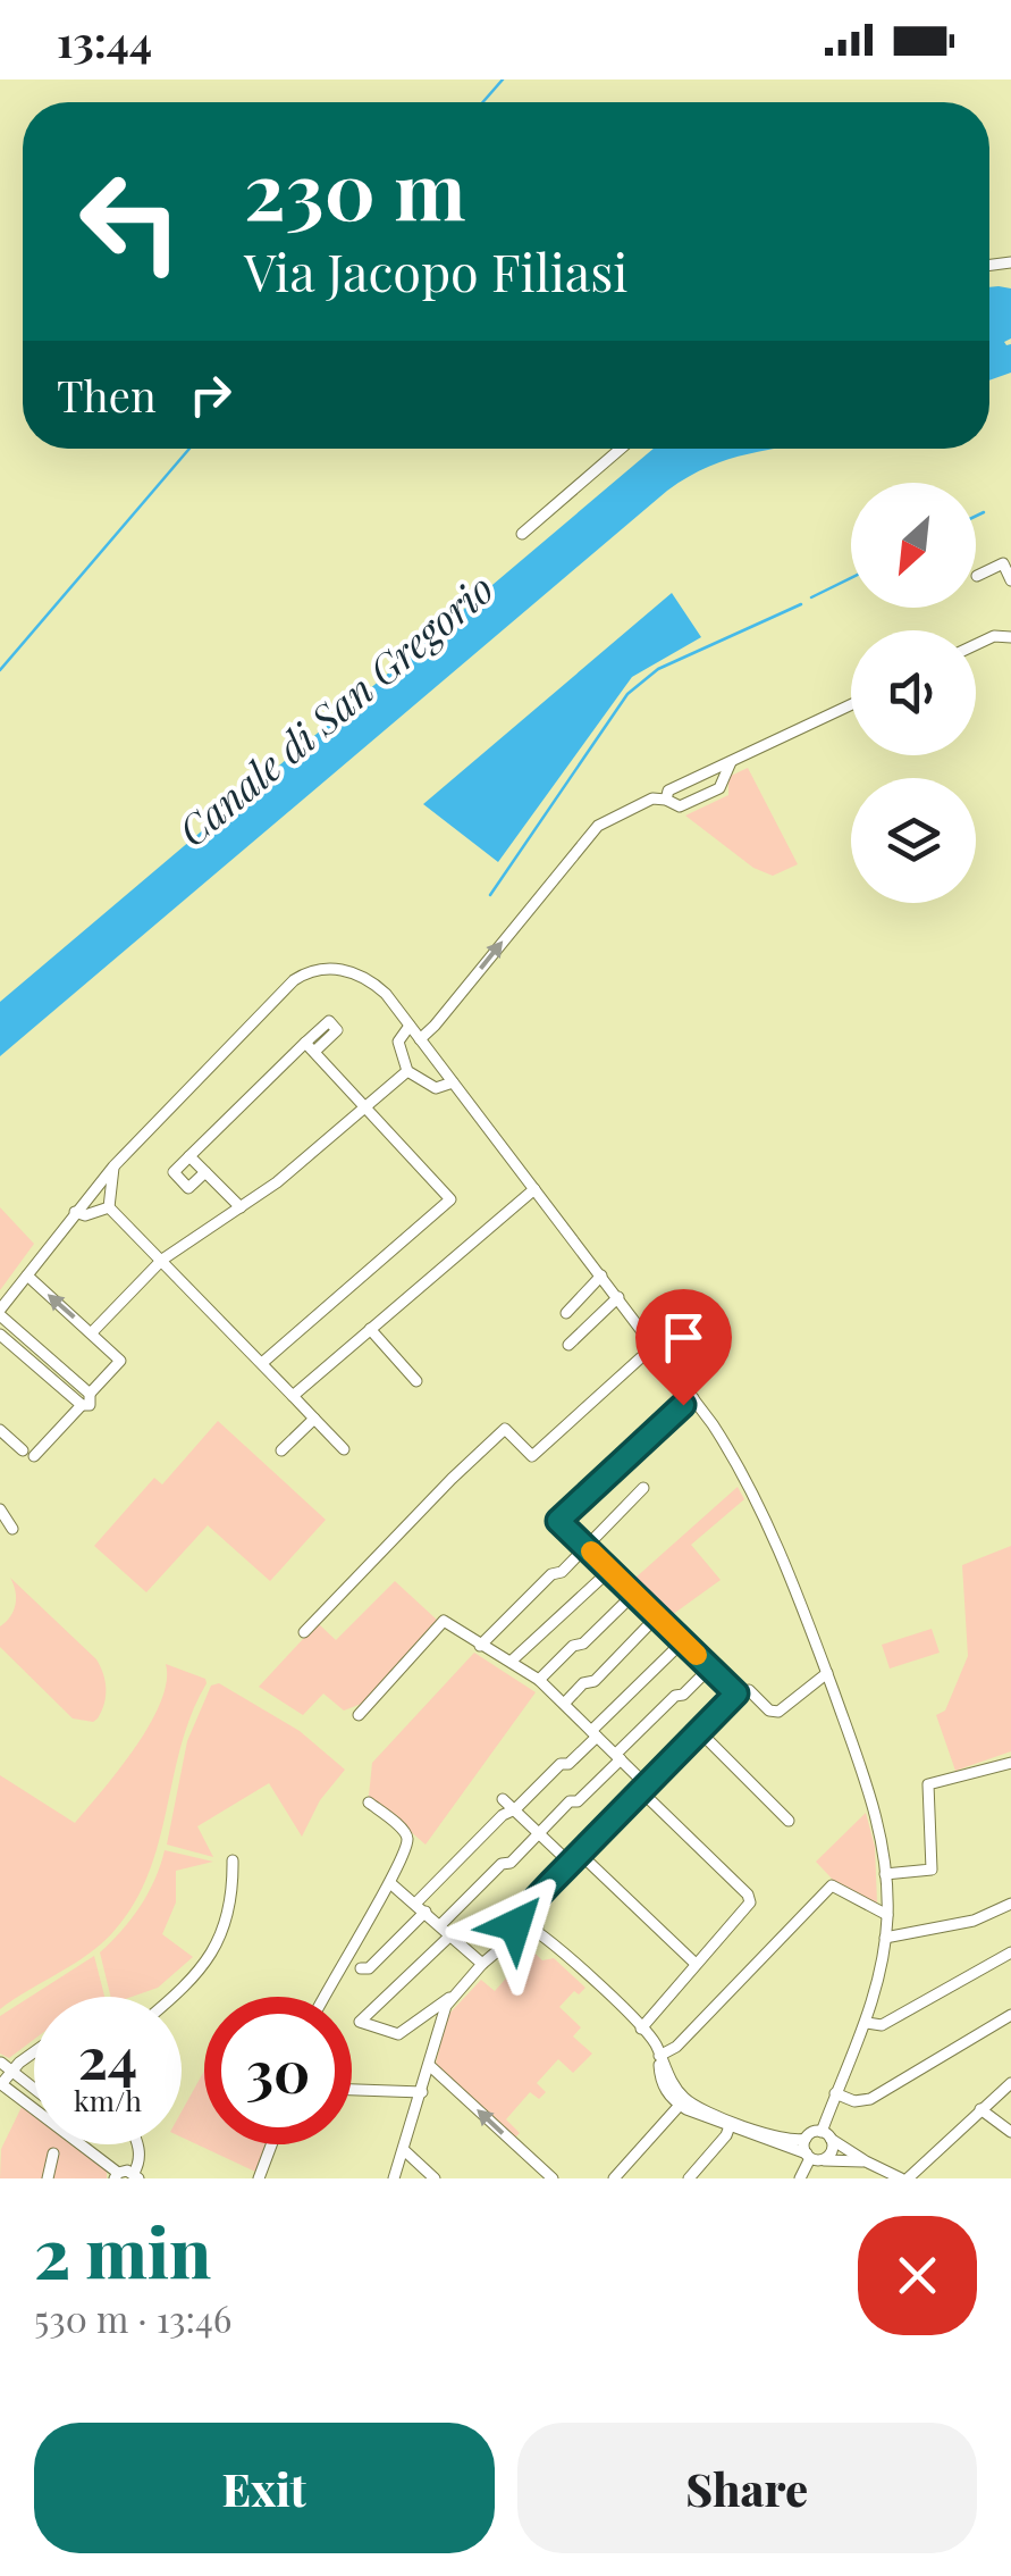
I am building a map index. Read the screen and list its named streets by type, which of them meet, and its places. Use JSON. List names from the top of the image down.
{
  "water": ["Canale di San Gregorio"],
  "north": "bottom left",
  "page": {
    "status": "13:44",
    "turn": ["230 m", "Via Jacopo Filiasi"],
    "then": "Then",
    "speed": "24 km/h",
    "limit": "30",
    "heading": ["2 min", "530 m · 13:46"],
    "buttons": ["Exit", "Share"]
  }
}
